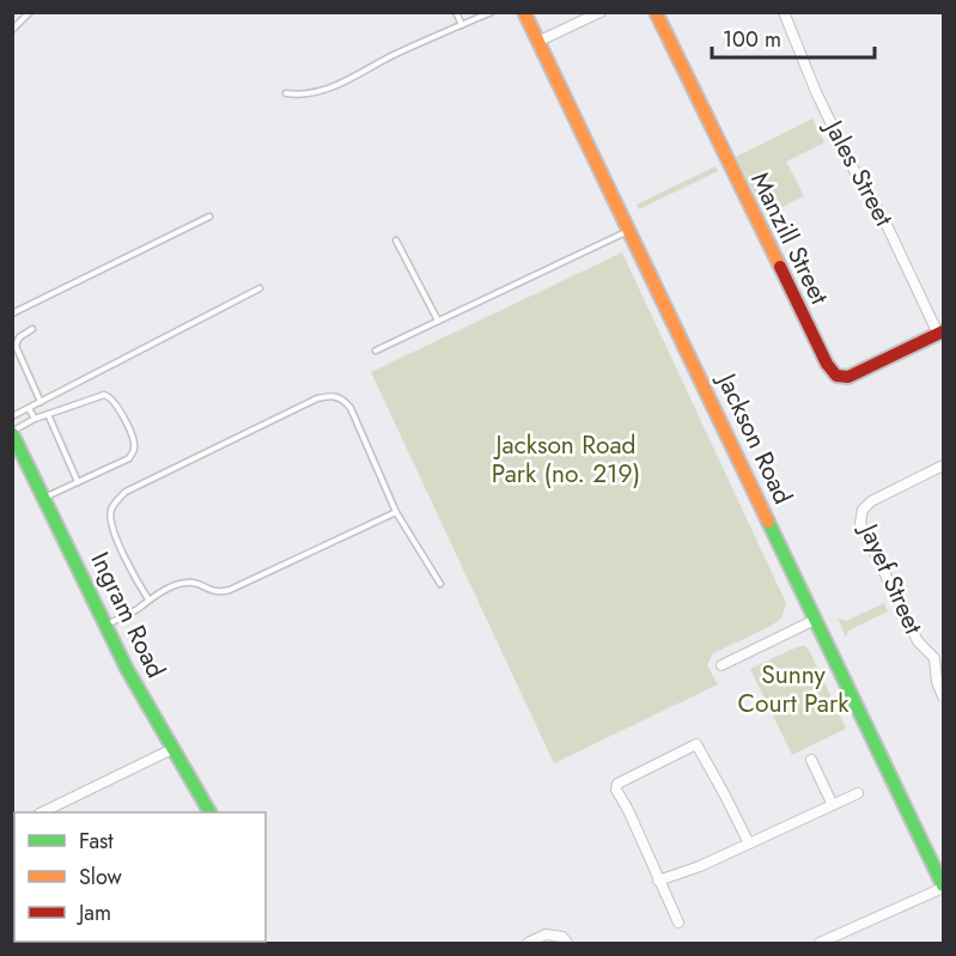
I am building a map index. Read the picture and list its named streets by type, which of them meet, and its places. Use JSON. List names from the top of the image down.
{
  "streets": {
    "street": [
      "Jales Street",
      "Manzill Street",
      "Jackson Road",
      "Jayef Street",
      "Ingram Road"
    ]
  },
  "crossings": [
    ["Jales Street", "Manzill Street"]
  ],
  "parks": ["Jackson Road Park (no. 219)", "Sunny Court Park"],
  "legend": ["Fast", "Slow", "Jam"],
  "scale_bar": "100 m"
}
